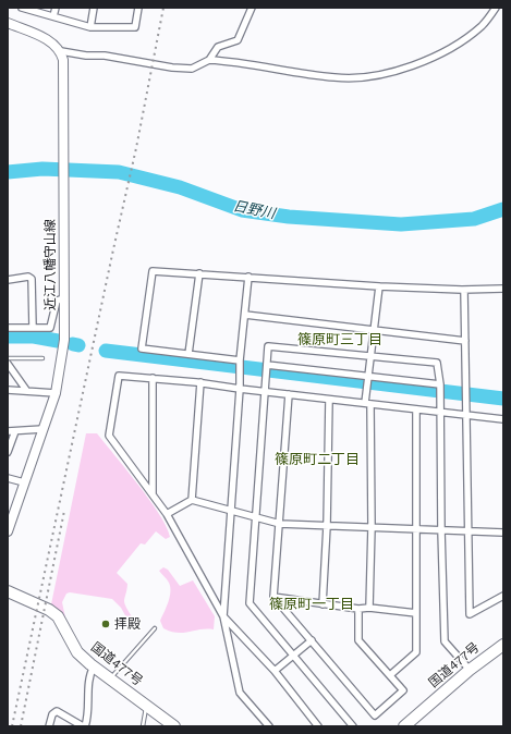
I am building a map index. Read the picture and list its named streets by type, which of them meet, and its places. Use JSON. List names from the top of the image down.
{
  "streets": {
    "highway": ["国道477号"],
    "main road": ["近江八幡守山線"]
  },
  "districts": ["篠原町三丁目", "篠原町二丁目", "篠原町一丁目"],
  "water": ["日野川"],
  "places": ["拝殿"]
}
